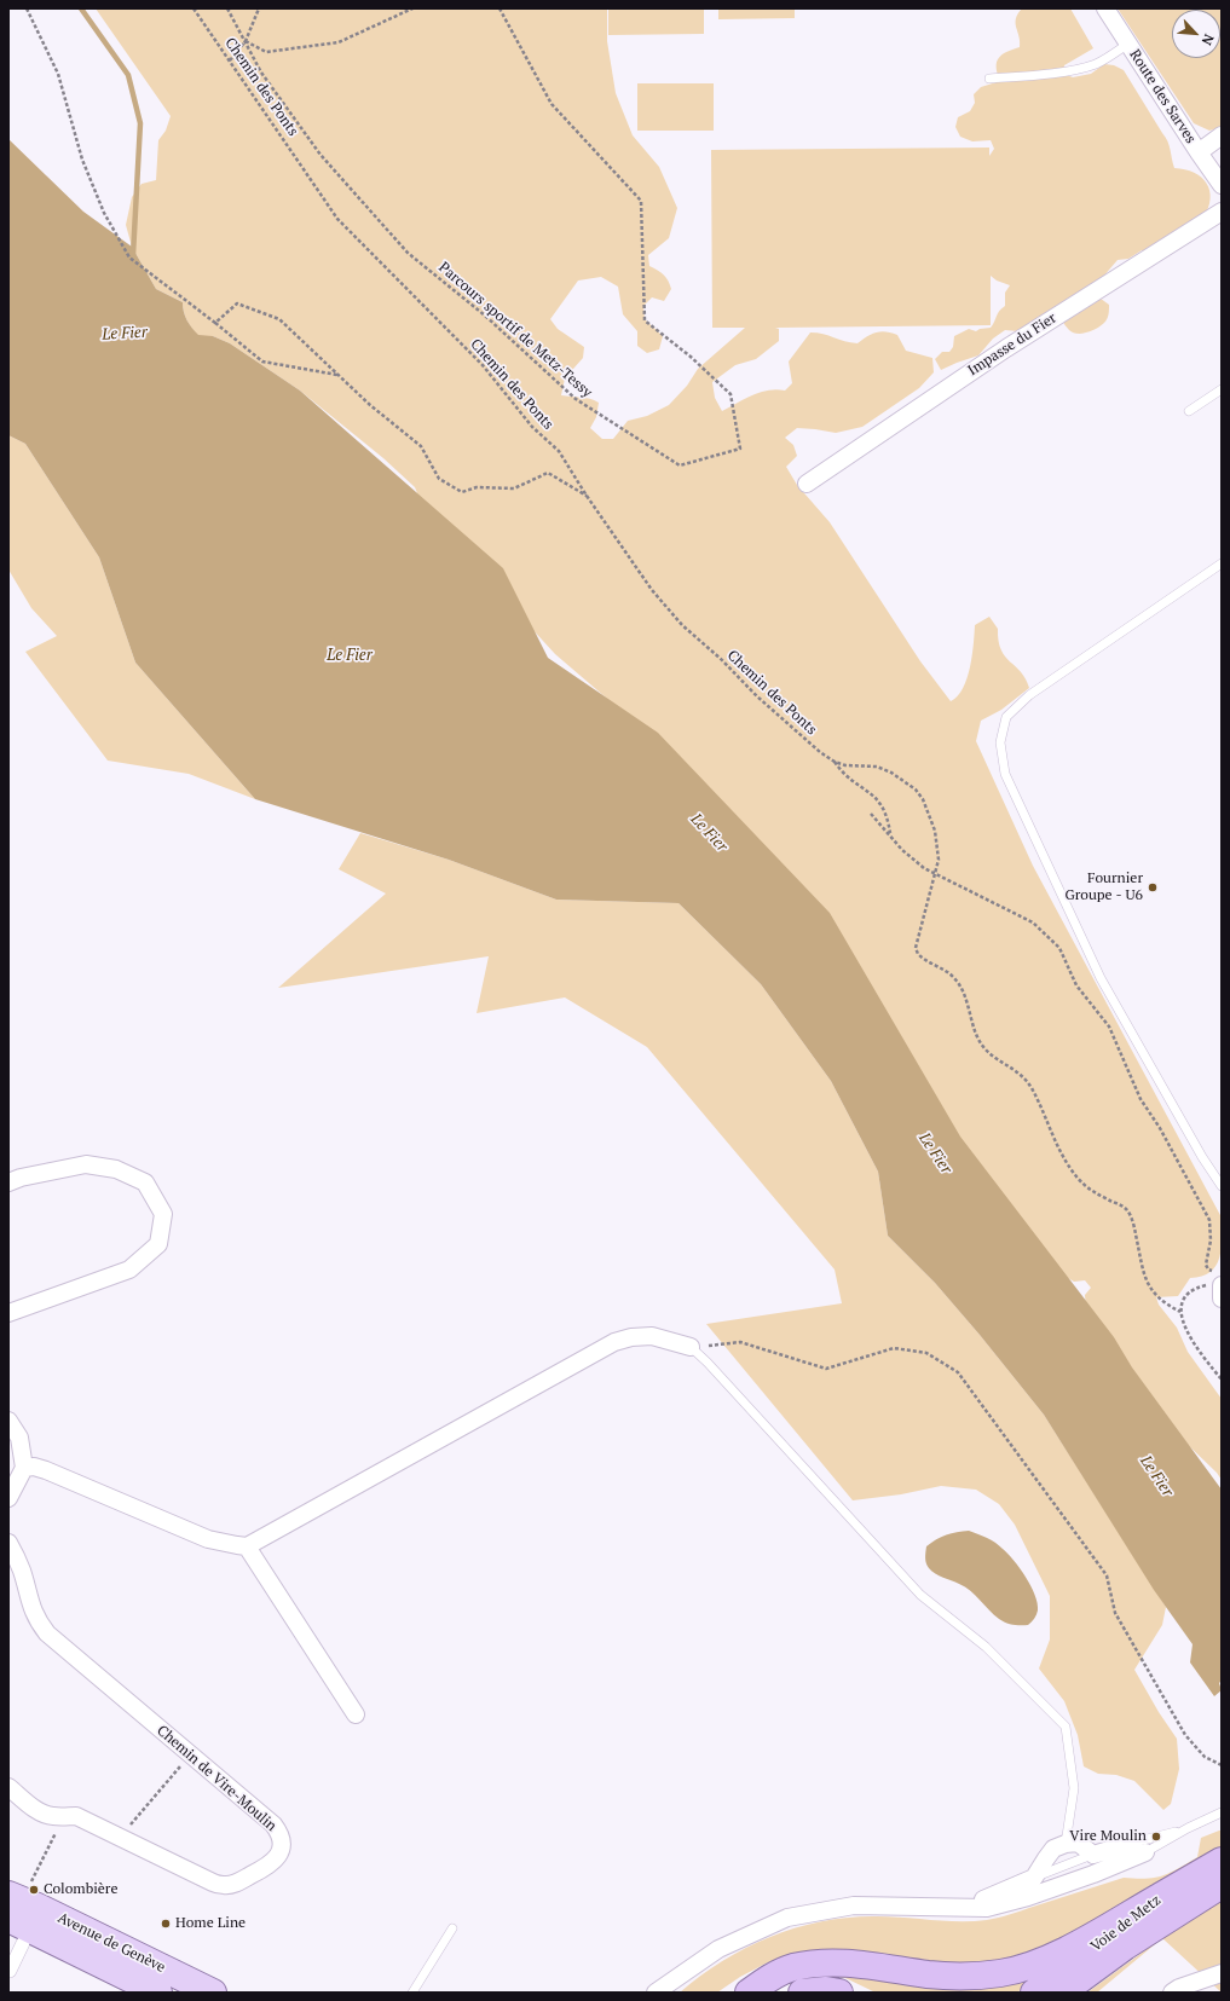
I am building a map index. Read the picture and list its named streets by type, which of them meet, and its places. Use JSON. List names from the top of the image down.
{
  "streets": {
    "highway": ["Voie de Metz"],
    "main road": ["Avenue de Genève"],
    "street": ["Route des Sarves", "Impasse du Fier", "Chemin de Vire-Moulin"],
    "path": ["Chemin des Ponts", "Parcours sportif de Metz-Tessy"]
  },
  "water": ["Le Fier"],
  "places": [
    "Fournier Groupe - U6",
    "Vire Moulin",
    "Colombière",
    "Home Line"
  ],
  "north": "bottom right"
}
